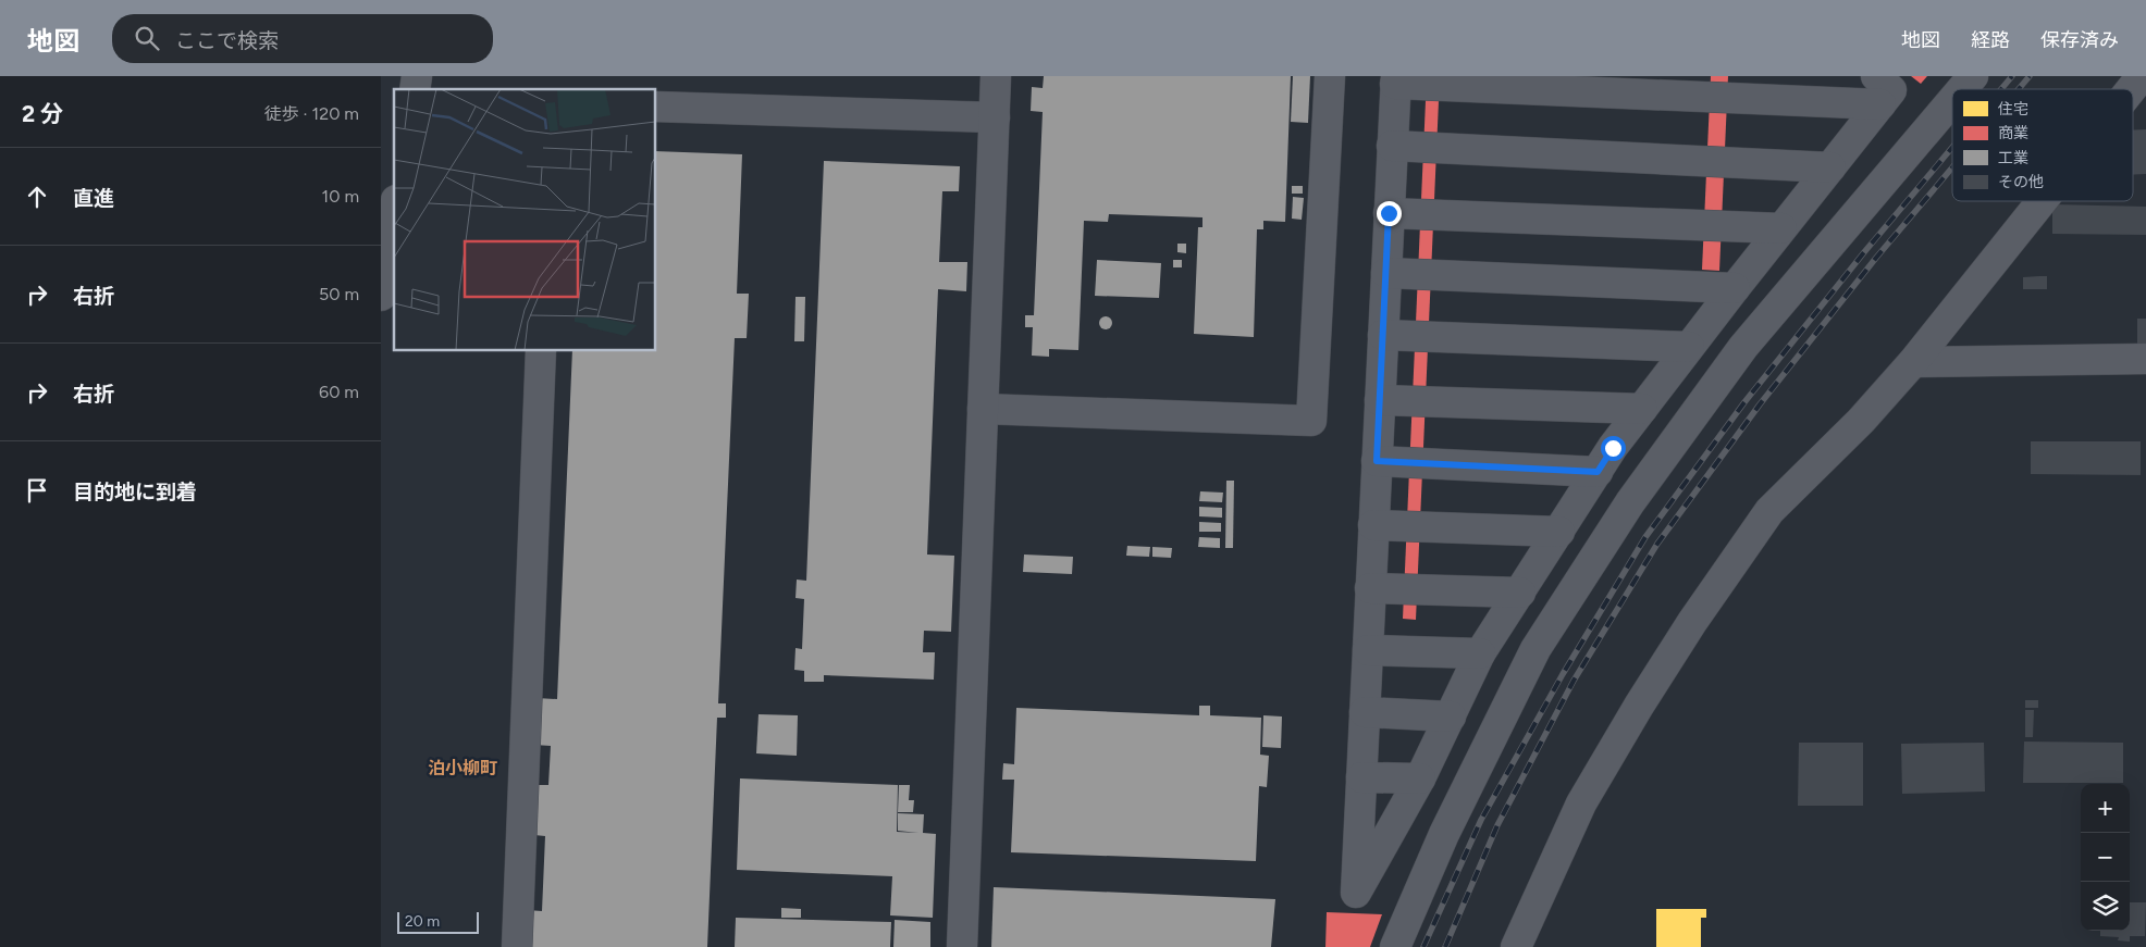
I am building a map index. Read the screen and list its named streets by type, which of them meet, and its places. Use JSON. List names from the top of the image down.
{
  "districts": ["泊小柳町"],
  "legend": [
    "住宅",
    "商業",
    "工業",
    "その他"
  ],
  "scale_bar": "20 m",
  "page": {
    "header": "地図",
    "search": "ここで検索",
    "nav": ["地図", "経路", "保存済み"],
    "heading": ["2 分", "徒歩 · 120 m"],
    "list": [
      ["直進", "10 m"],
      ["右折", "50 m"],
      ["右折", "60 m"],
      "目的地に到着"
    ],
    "map_buttons": ["+", "−"],
    "scale": "20 m"
  }
}
